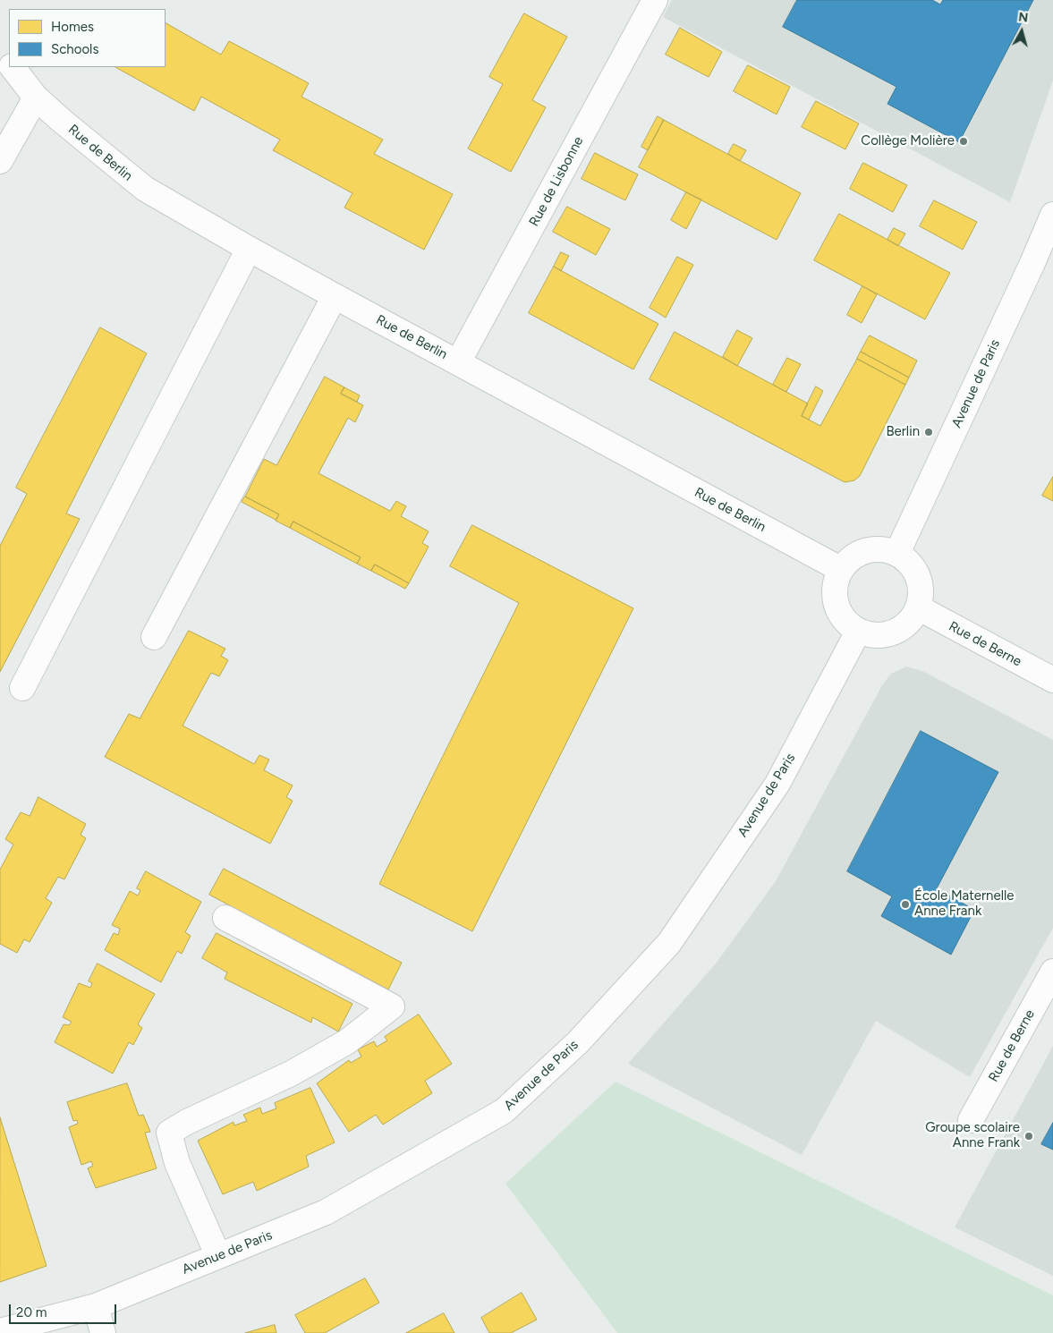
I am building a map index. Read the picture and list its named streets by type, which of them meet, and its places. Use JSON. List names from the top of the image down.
{
  "streets": {
    "street": [
      "Rue de Berlin",
      "Rue de Lisbonne",
      "Avenue de Paris",
      "Rue de Berne"
    ]
  },
  "crossings": [
    ["Rue de Berlin", "Rue de Lisbonne"],
    ["Rue de Berlin", "Avenue de Paris"],
    ["Rue de Berlin", "Rue de Berne"],
    ["Avenue de Paris", "Rue de Berne"]
  ],
  "places": [
    "Collège Molière",
    "Berlin",
    "École Maternelle Anne Frank",
    "Groupe scolaire Anne Frank"
  ],
  "legend": ["Homes", "Schools"],
  "scale_bar": "20 m",
  "north": "top"
}
